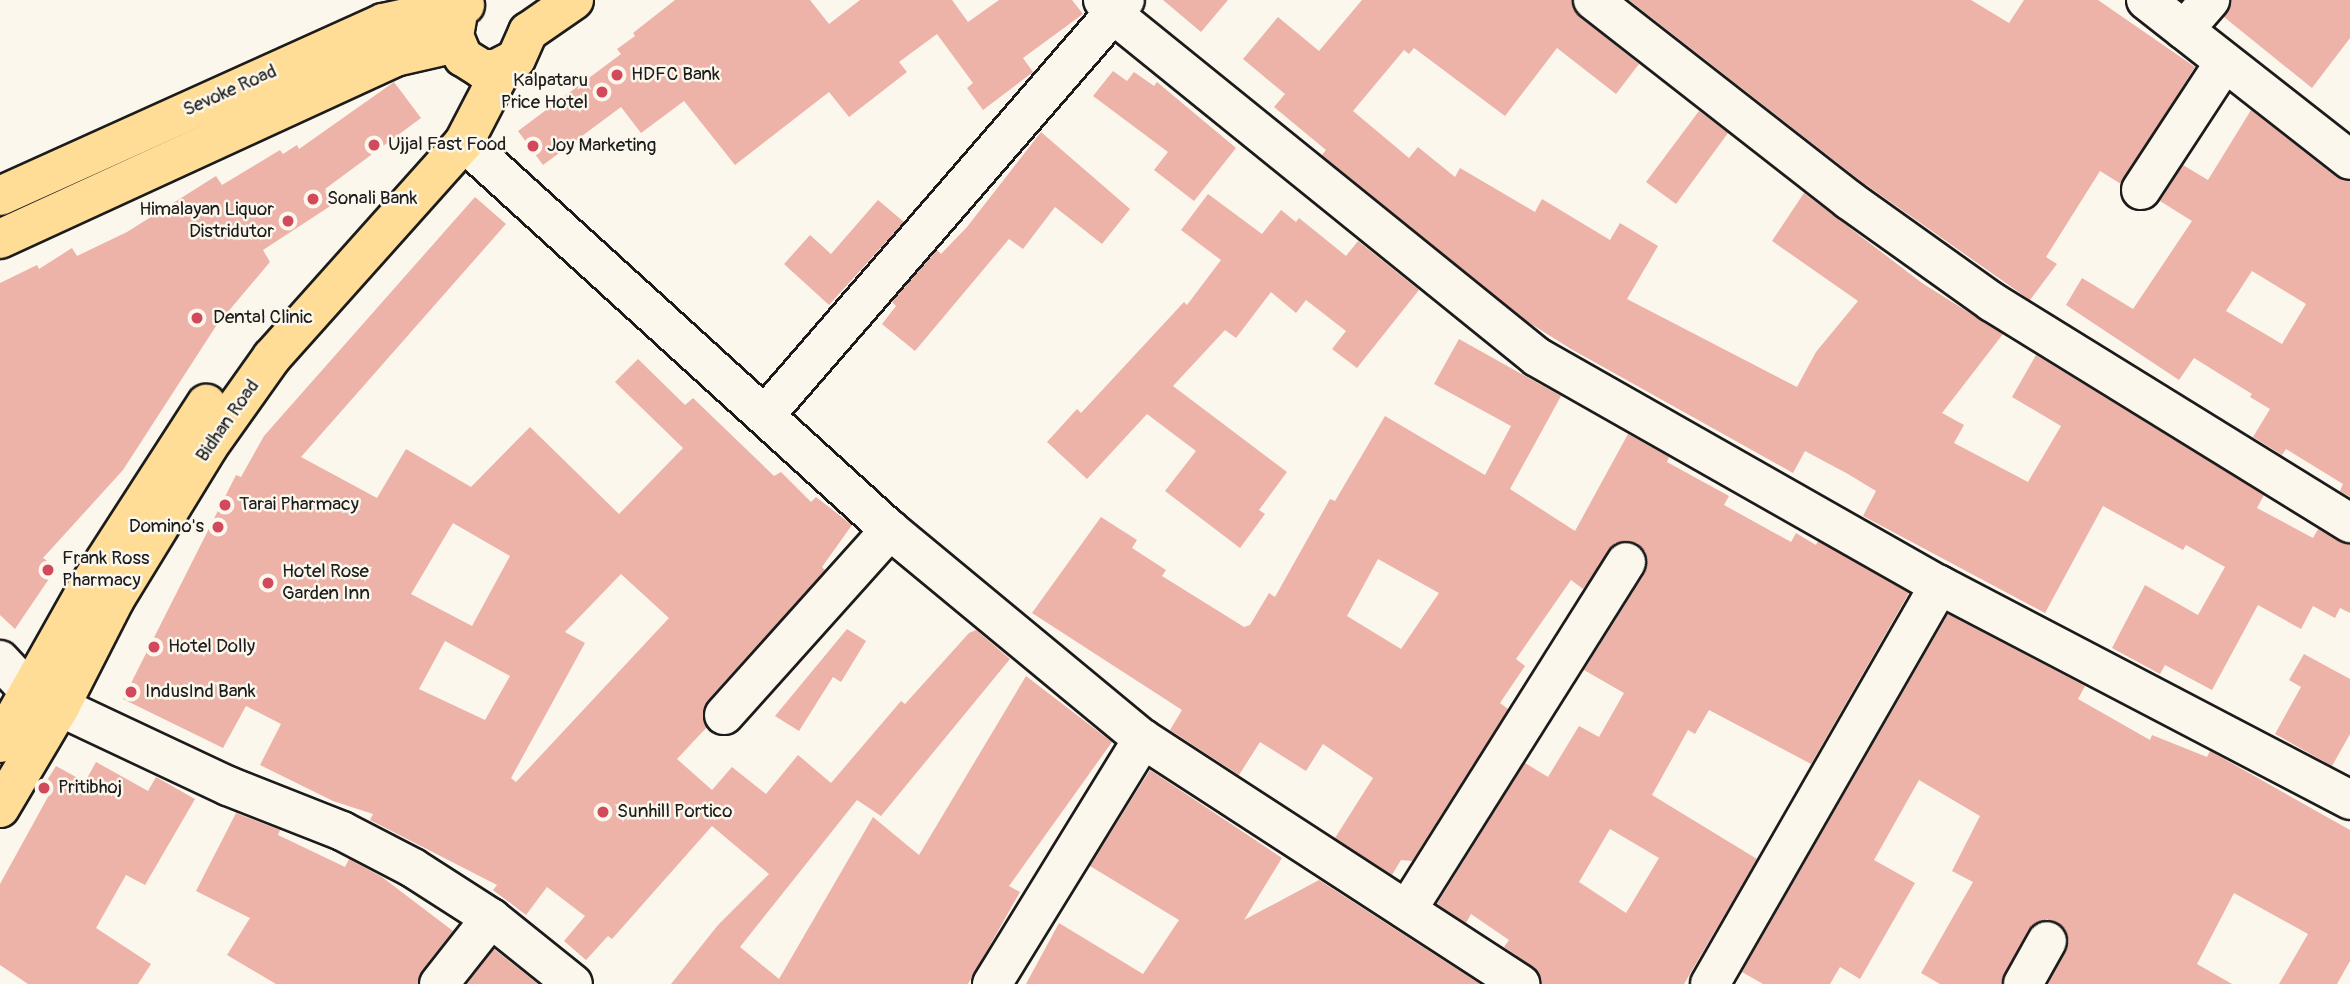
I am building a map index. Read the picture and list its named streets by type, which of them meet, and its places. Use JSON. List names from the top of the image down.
{
  "streets": {
    "main road": ["Sevoke Road", "Bidhan Road"]
  },
  "crossings": [
    ["Sevoke Road", "Bidhan Road"]
  ],
  "places": [
    "HDFC Bank",
    "Kalpataru Price Hotel",
    "Ujjal Fast Food",
    "Joy Marketing",
    "Sonali Bank",
    "Himalayan Liquor Distridutor",
    "Dental Clinic",
    "Tarai Pharmacy",
    "Domino's",
    "Frank Ross Pharmacy",
    "Hotel Rose Garden Inn",
    "Hotel Dolly",
    "IndusInd Bank",
    "Pritibhoj",
    "Sunhill Portico"
  ]
}
